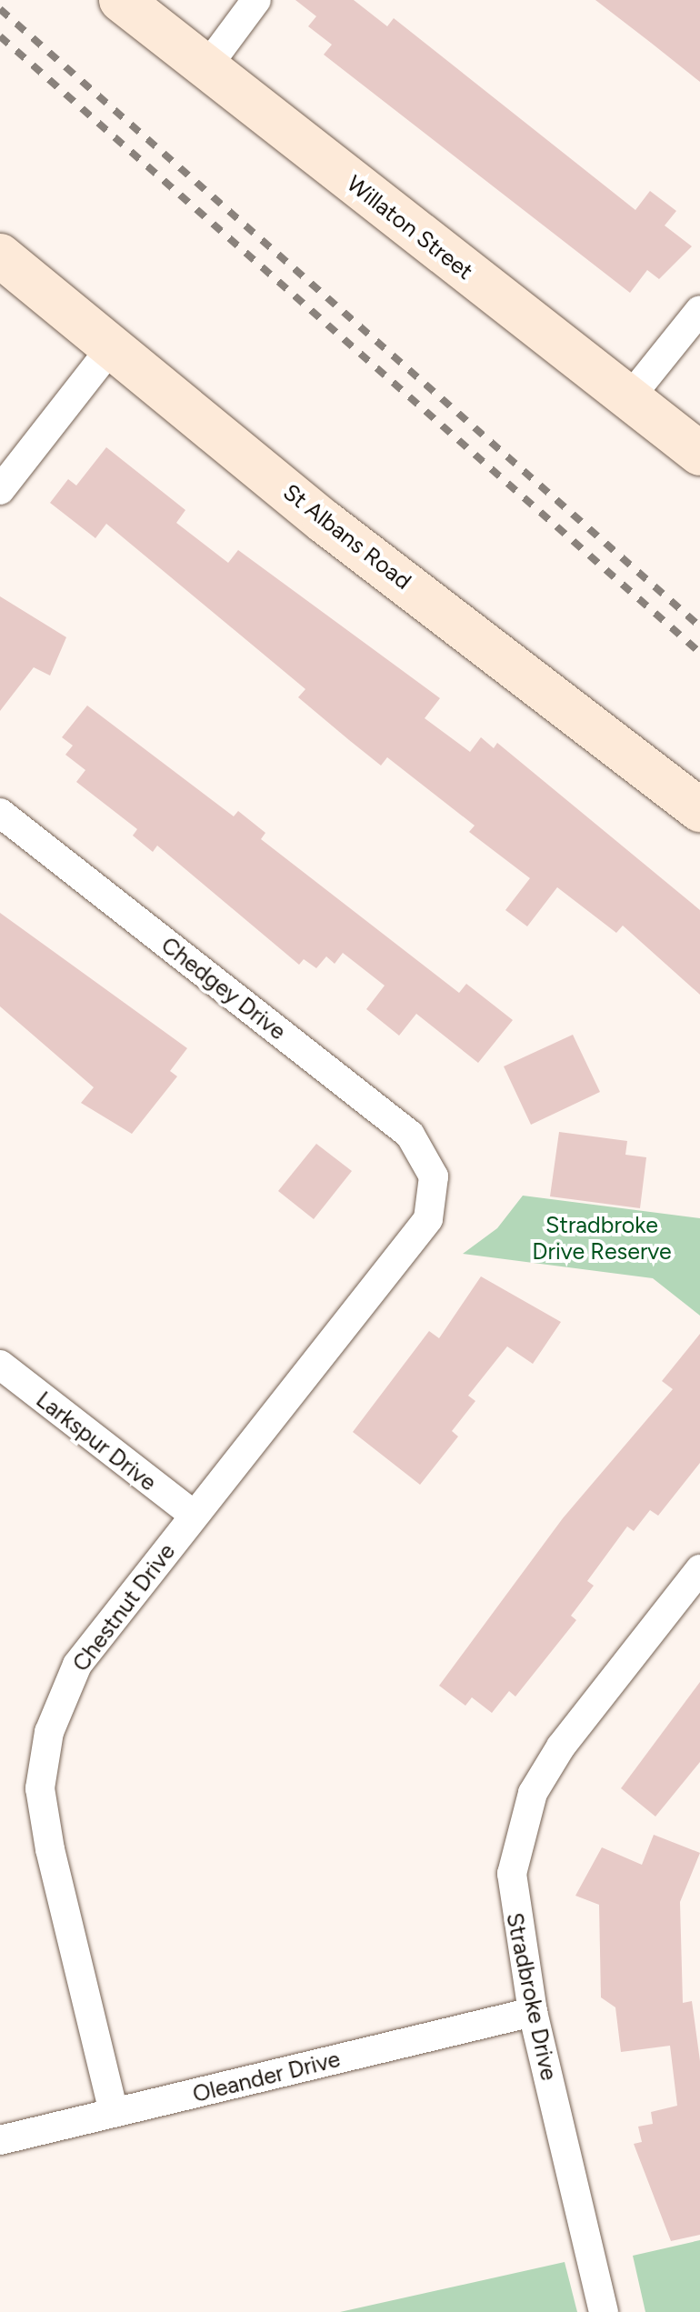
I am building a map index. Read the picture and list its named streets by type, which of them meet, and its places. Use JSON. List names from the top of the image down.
{
  "streets": {
    "main road": ["Willaton Street", "St Albans Road"],
    "street": [
      "Chedgey Drive",
      "Larkspur Drive",
      "Chestnut Drive",
      "Stradbroke Drive",
      "Oleander Drive"
    ]
  },
  "crossings": [
    ["Chedgey Drive", "Chestnut Drive"],
    ["Larkspur Drive", "Chestnut Drive"],
    ["Chestnut Drive", "Oleander Drive"],
    ["Stradbroke Drive", "Oleander Drive"]
  ],
  "parks": ["Stradbroke Drive Reserve"]
}
